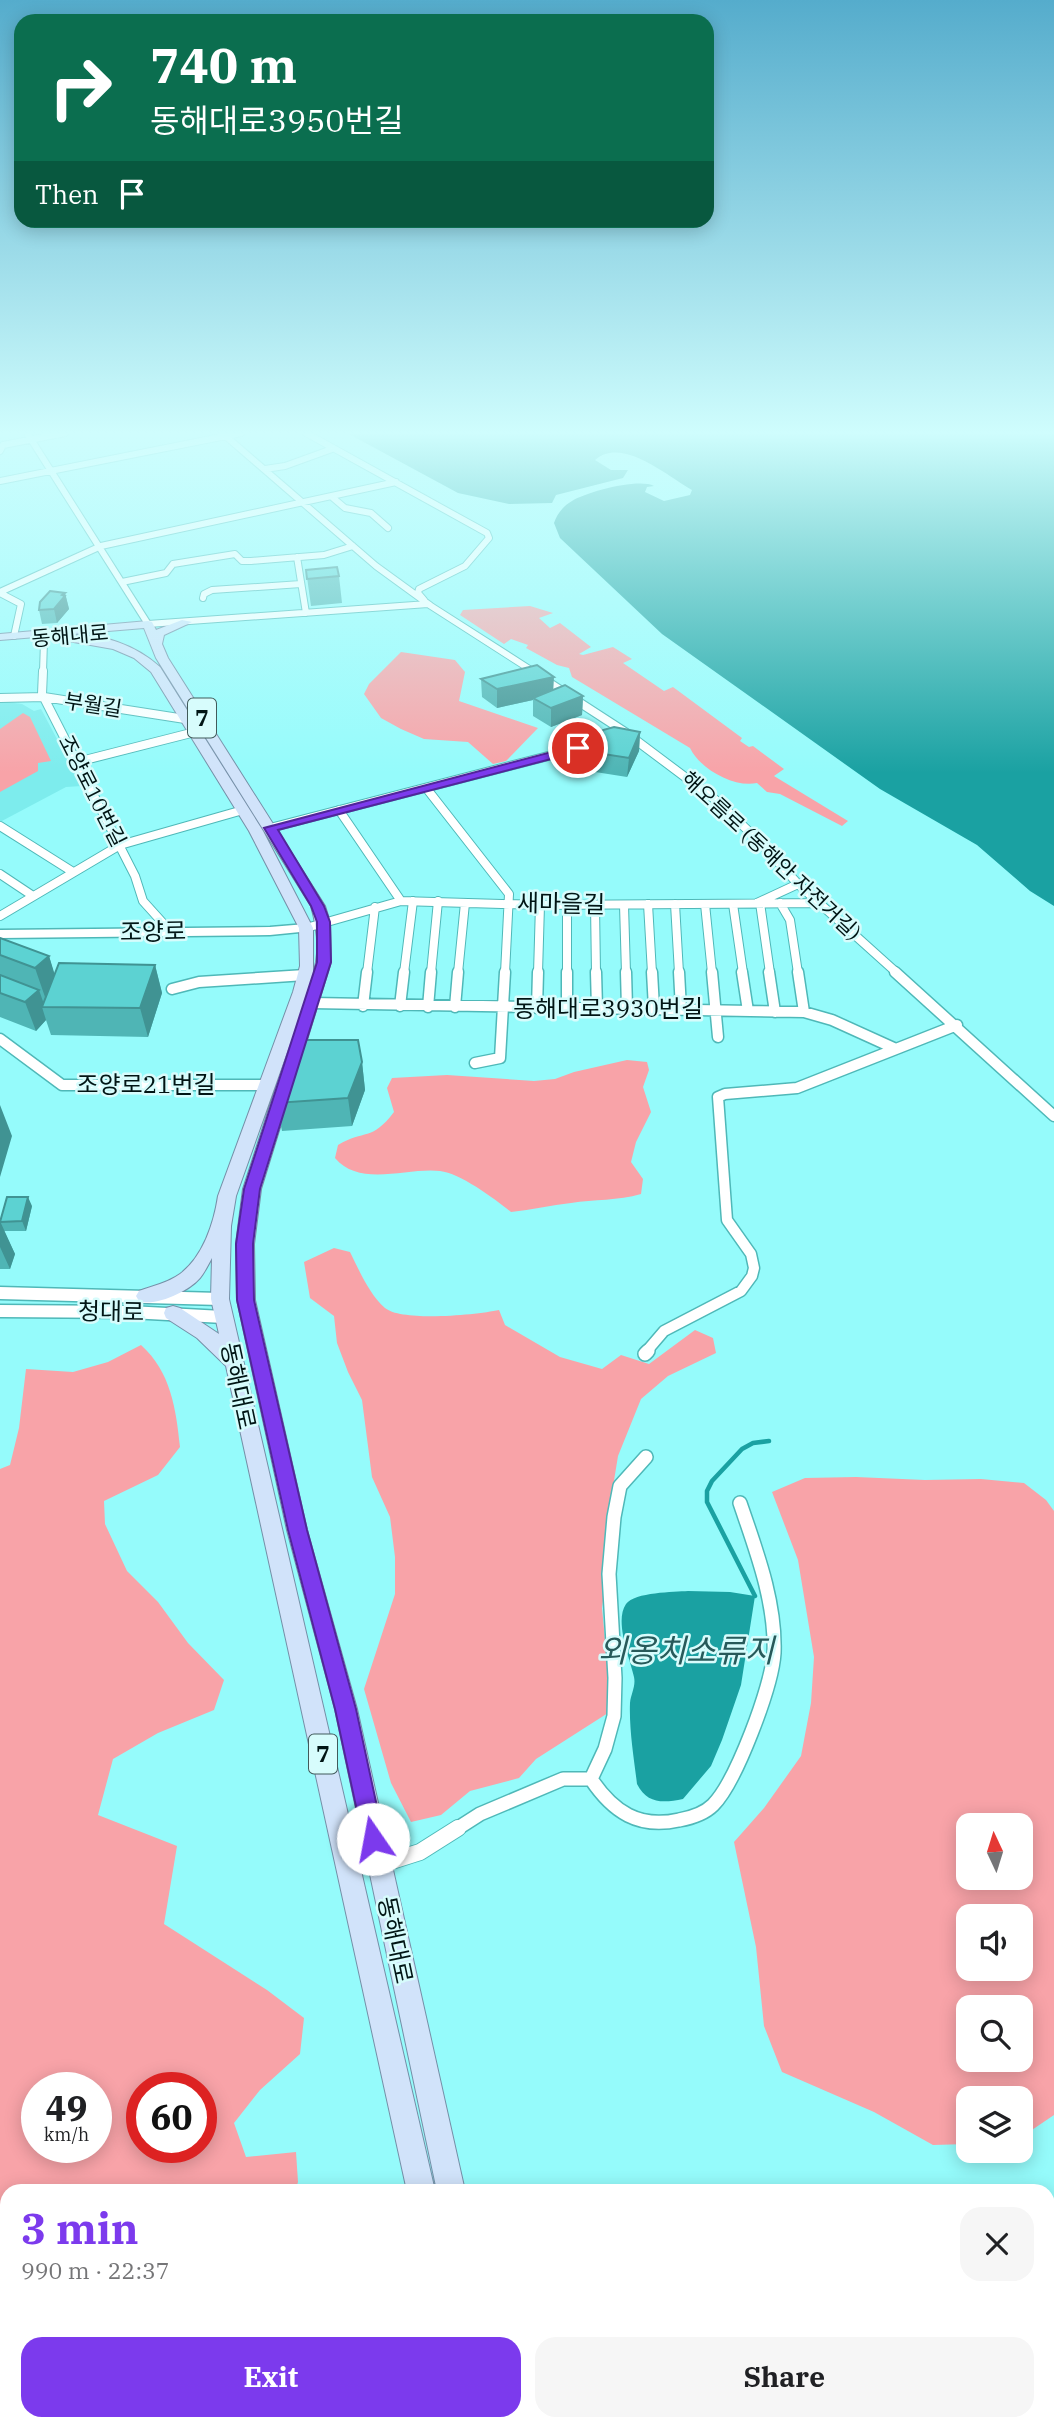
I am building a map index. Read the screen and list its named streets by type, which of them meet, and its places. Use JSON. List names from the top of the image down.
{
  "streets": {
    "main road": ["동해대로", "7"],
    "street": [
      "부월길",
      "조양로10번길",
      "해오름로 (동해안 자전거길)",
      "새마을길",
      "조양로",
      "동해대로3930번길",
      "조양로21번길",
      "청대로"
    ]
  },
  "crossings": [
    ["동해대로", "부월길"],
    ["동해대로", "조양로10번길"],
    ["동해대로", "새마을길"],
    ["동해대로", "조양로"],
    ["동해대로", "동해대로3930번길"],
    ["동해대로", "조양로21번길"],
    ["동해대로", "청대로"],
    ["부월길", "조양로10번길"],
    ["조양로10번길", "조양로"],
    ["해오름로 (동해안 자전거길)", "새마을길"],
    ["새마을길", "조양로"]
  ],
  "water": ["외옹치소류지"],
  "north": "top",
  "page": {
    "turn": ["740 m", "동해대로3950번길"],
    "then": "Then",
    "speed": "49 km/h",
    "limit": "60",
    "heading": ["3 min", "990 m · 22:37"],
    "buttons": ["Exit", "Share"]
  }
}
